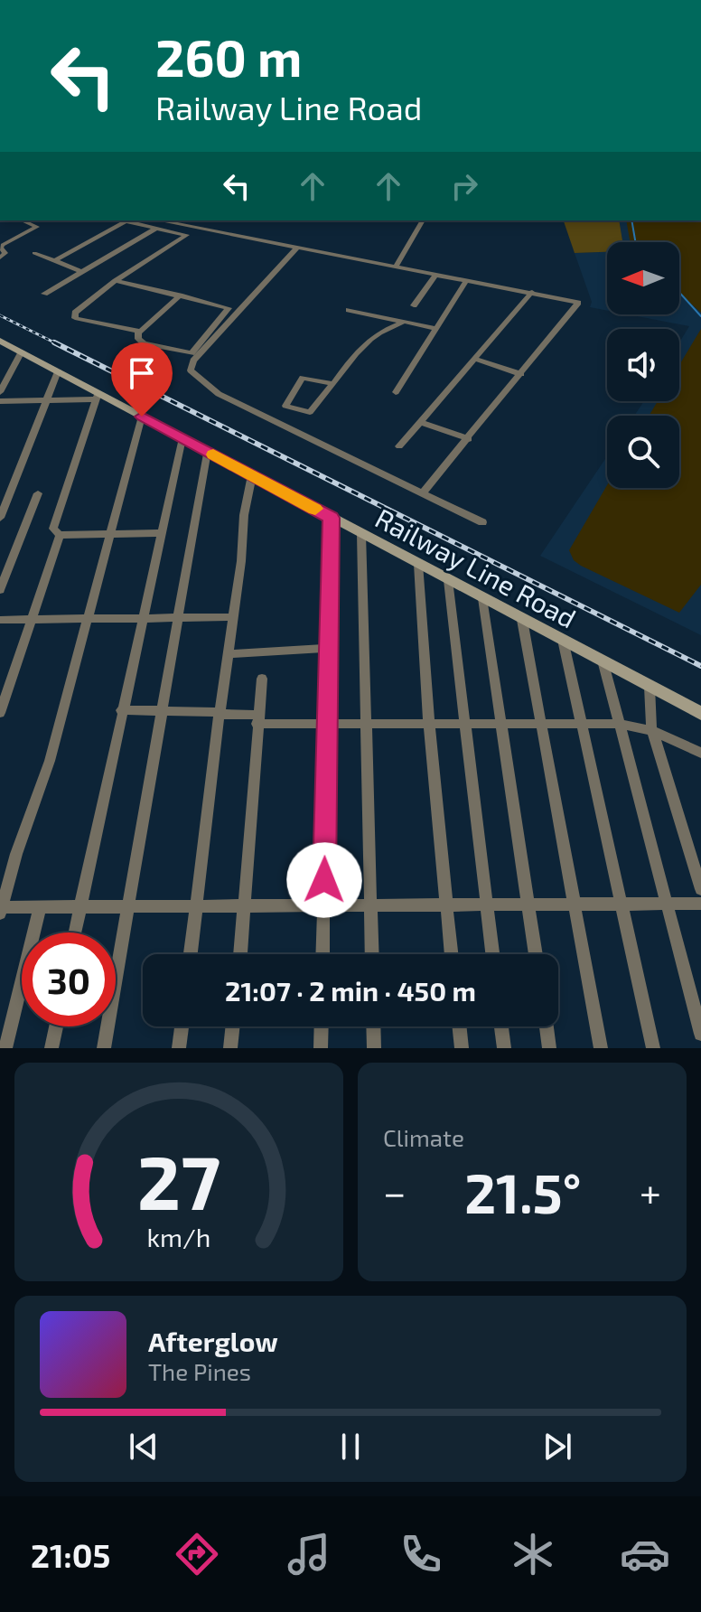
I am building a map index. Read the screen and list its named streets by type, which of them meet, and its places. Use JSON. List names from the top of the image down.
{
  "streets": {
    "street": ["Railway Line Road"]
  },
  "north": "left",
  "page": {
    "turn": ["260 m", "Railway Line Road"],
    "limit": "30",
    "trip": "21:07 · 2 min · 450 m",
    "tile": "Climate",
    "heat": ["−", "21.5°", "+"],
    "song": ["Afterglow", "The Pines"],
    "tabs": "21:05",
    "gauge": ["27", "km/h"]
  }
}
